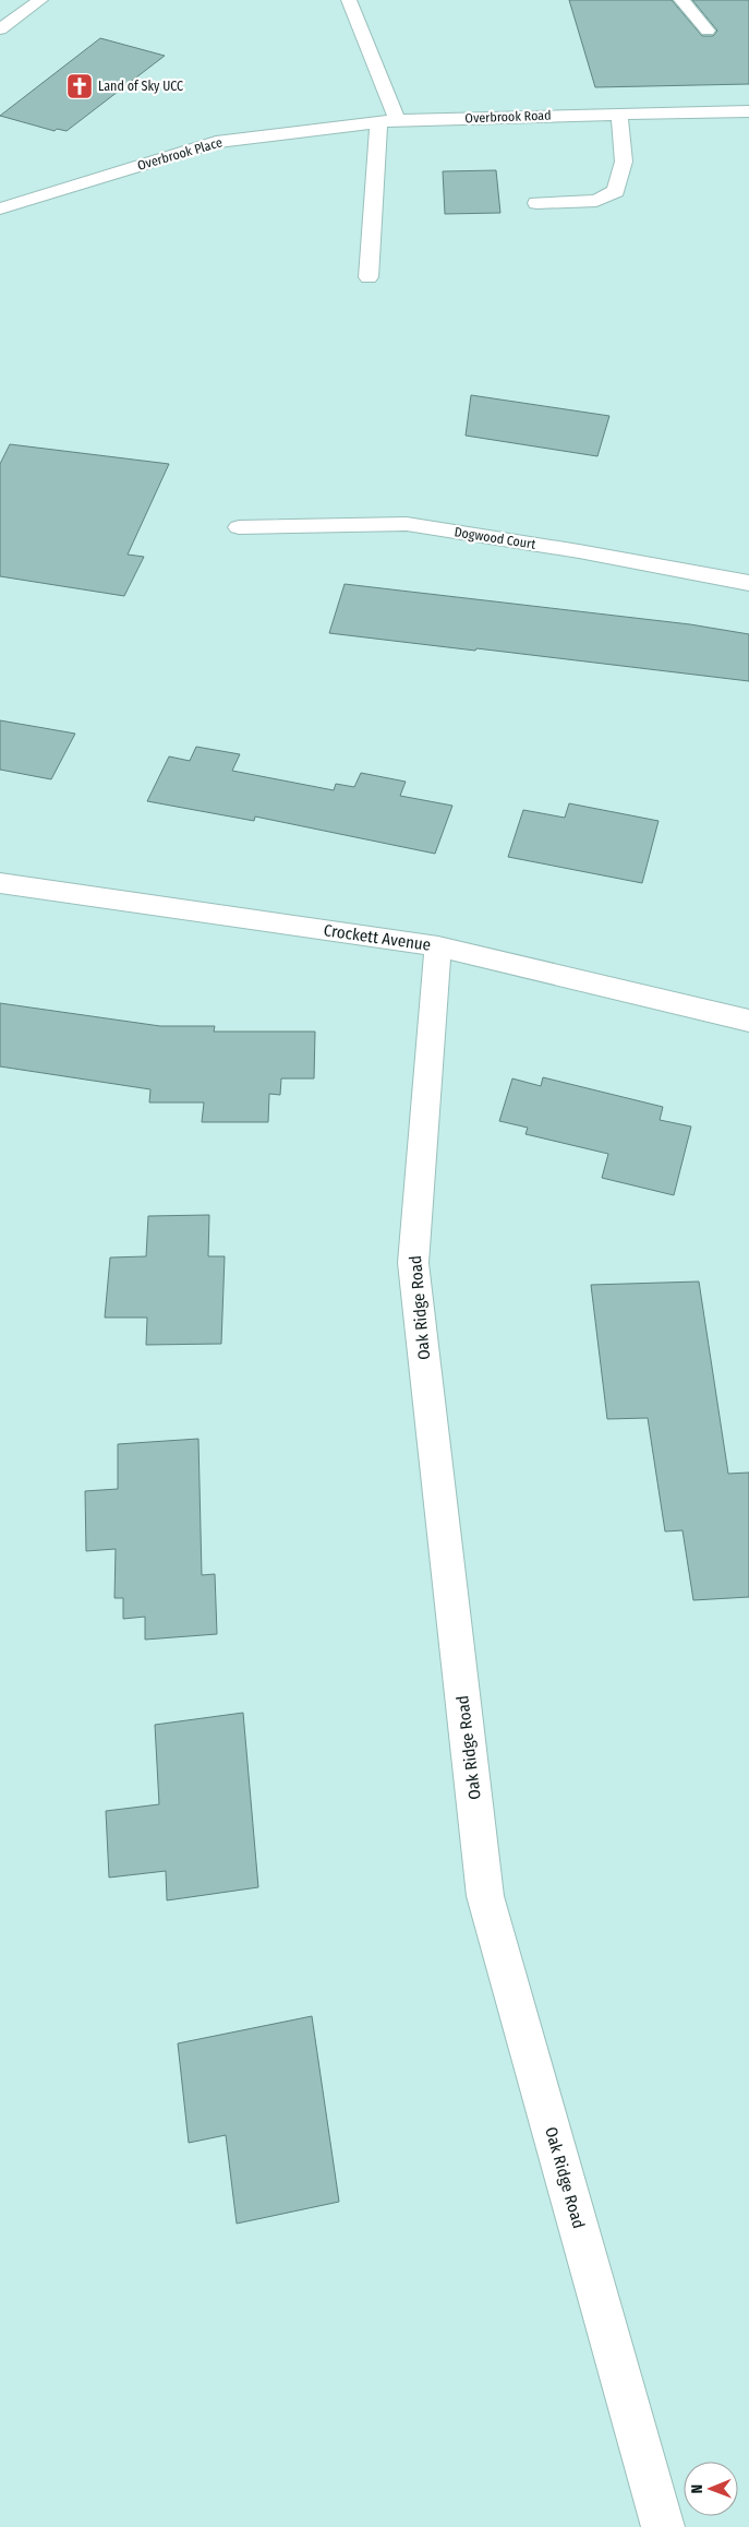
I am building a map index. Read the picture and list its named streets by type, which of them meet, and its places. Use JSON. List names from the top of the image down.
{
  "streets": {
    "street": [
      "Overbrook Road",
      "Overbrook Place",
      "Dogwood Court",
      "Crockett Avenue",
      "Oak Ridge Road"
    ]
  },
  "crossings": [
    ["Overbrook Road", "Overbrook Place"],
    ["Crockett Avenue", "Oak Ridge Road"]
  ],
  "places": {
    "church": ["Land of Sky UCC"]
  },
  "north": "left"
}
